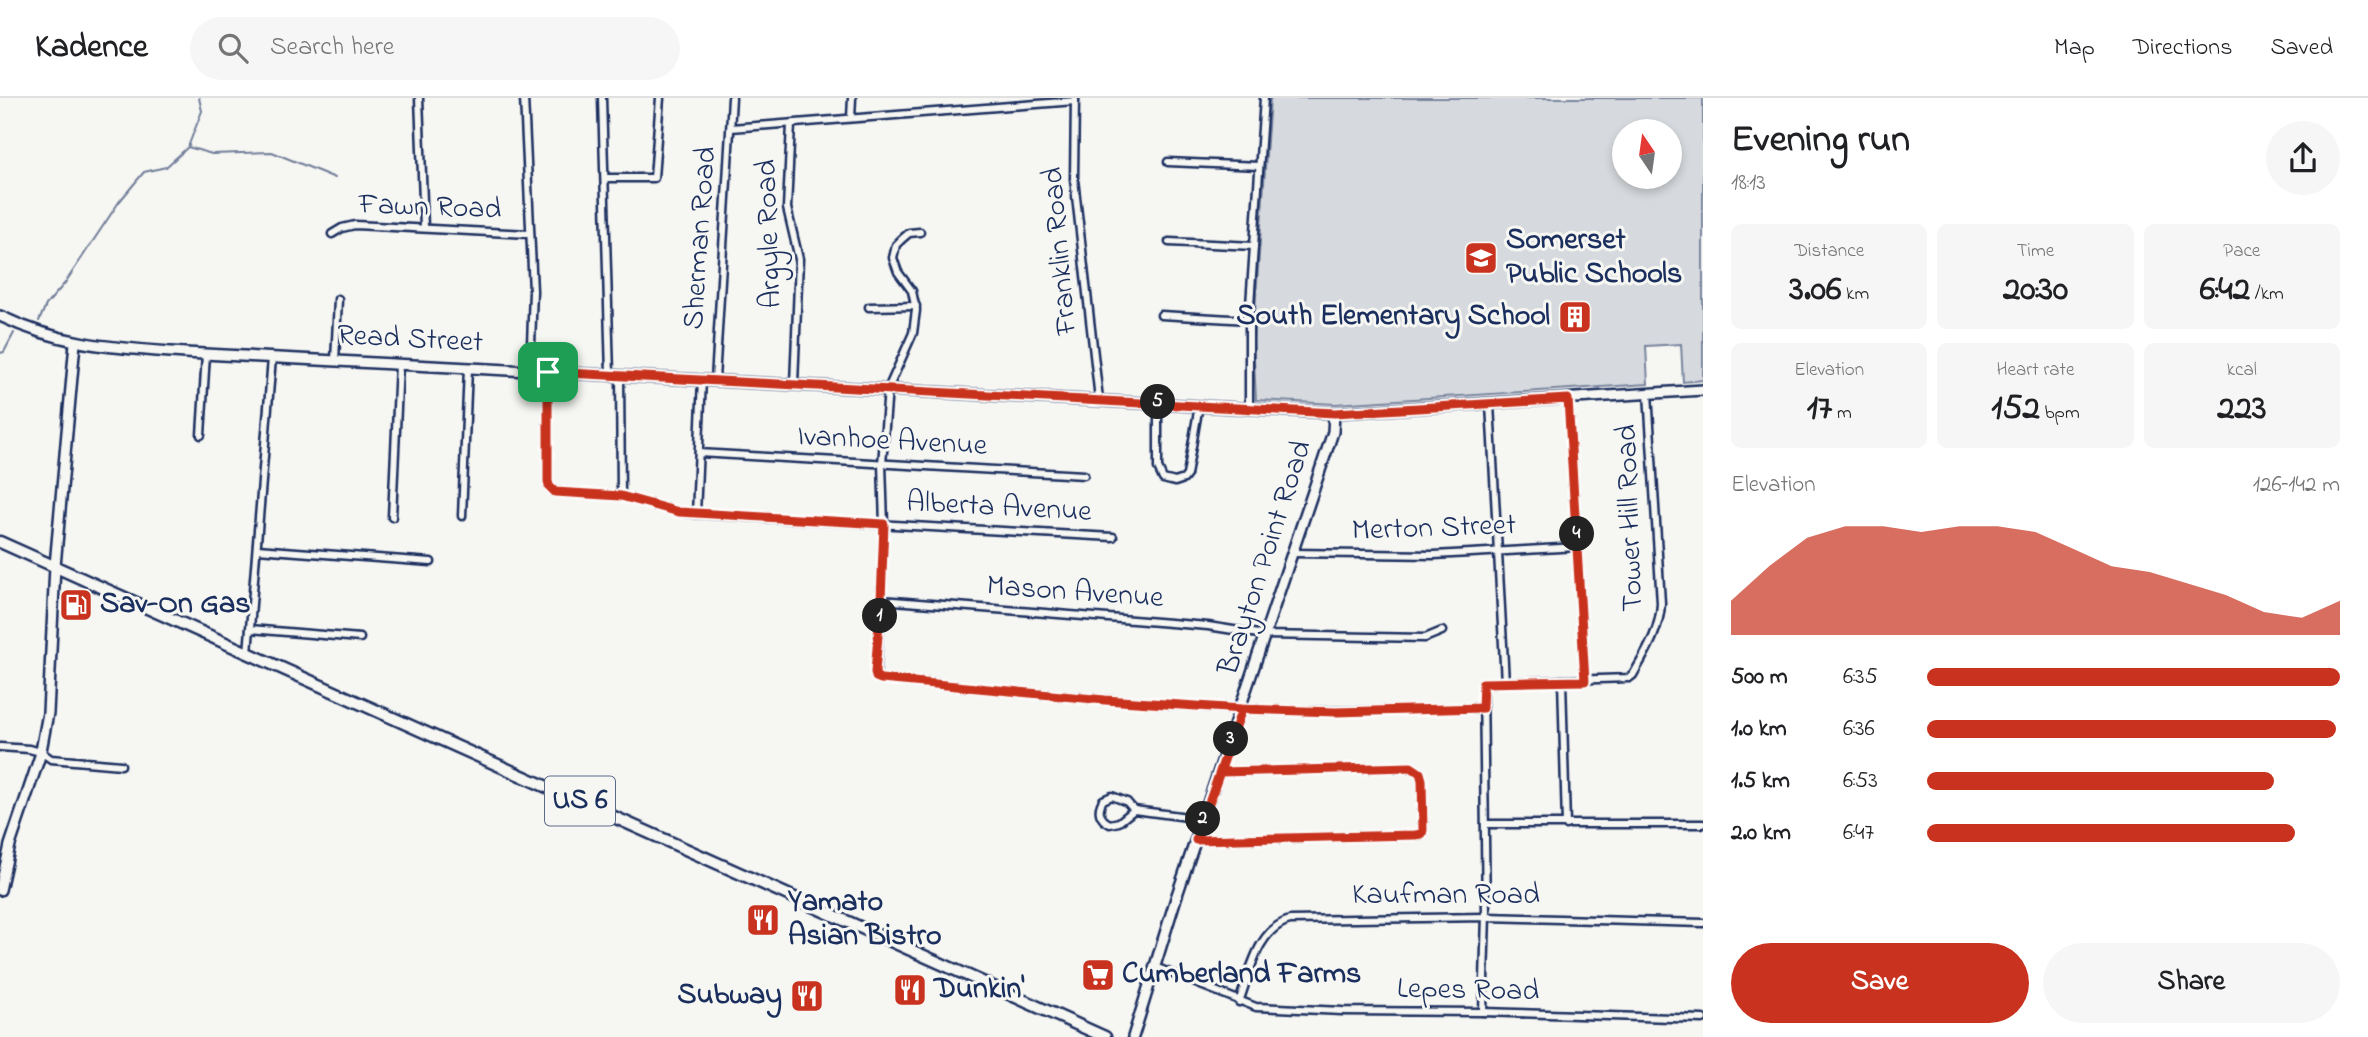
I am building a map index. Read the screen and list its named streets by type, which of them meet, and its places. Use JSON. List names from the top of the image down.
{
  "streets": {
    "main road": ["Read Street", "Brayton Point Road", "US 6"],
    "street": [
      "Fawn Road",
      "Argyle Road",
      "Sherman Road",
      "Franklin Road",
      "Ivanhoe Avenue",
      "Alberta Avenue",
      "Tower Hill Road",
      "Merton Street",
      "Mason Avenue",
      "Kaufman Road",
      "Lepes Road"
    ]
  },
  "crossings": [
    ["Argyle Road", "Read Street"],
    ["Sherman Road", "Read Street"],
    ["Franklin Road", "Read Street"],
    ["Read Street", "Alberta Avenue"],
    ["Read Street", "Tower Hill Road"],
    ["Read Street", "Brayton Point Road"],
    ["Merton Street", "Brayton Point Road"],
    ["Brayton Point Road", "Mason Avenue"],
    ["Brayton Point Road", "Lepes Road"],
    ["Kaufman Road", "Lepes Road"]
  ],
  "places": {
    "school or university": ["Somerset Public Schools"],
    "building": ["South Elementary School"],
    "fuel station": ["Sav-On Gas"],
    "restaurant": ["Yamato Asian Bistro", "Dunkin'", "Subway"],
    "supermarket": ["Cumberland Farms"]
  },
  "north": "top",
  "page": {
    "header": "Kadence",
    "search": "Search here",
    "nav": ["Map", "Directions", "Saved"],
    "heading": ["Evening run", "18:13"],
    "stats": [
      ["Distance", "3.06 km"],
      ["Time", "20:30"],
      ["Pace", "6:42 /km"],
      ["Elevation", "17 m"],
      ["Heart rate", "152 bpm"],
      ["kcal", "223"]
    ],
    "pins": [
      "5",
      "4",
      "1",
      "3",
      "2"
    ],
    "chart": ["Elevation", "126–142 m"],
    "list": [
      {
        "name": "500 m",
        "note": "6:35"
      },
      {
        "name": "1.0 km",
        "note": "6:36"
      },
      {
        "name": "1.5 km",
        "note": "6:53"
      },
      {
        "name": "2.0 km",
        "note": "6:47"
      }
    ],
    "buttons": ["Save", "Share"]
  }
}
